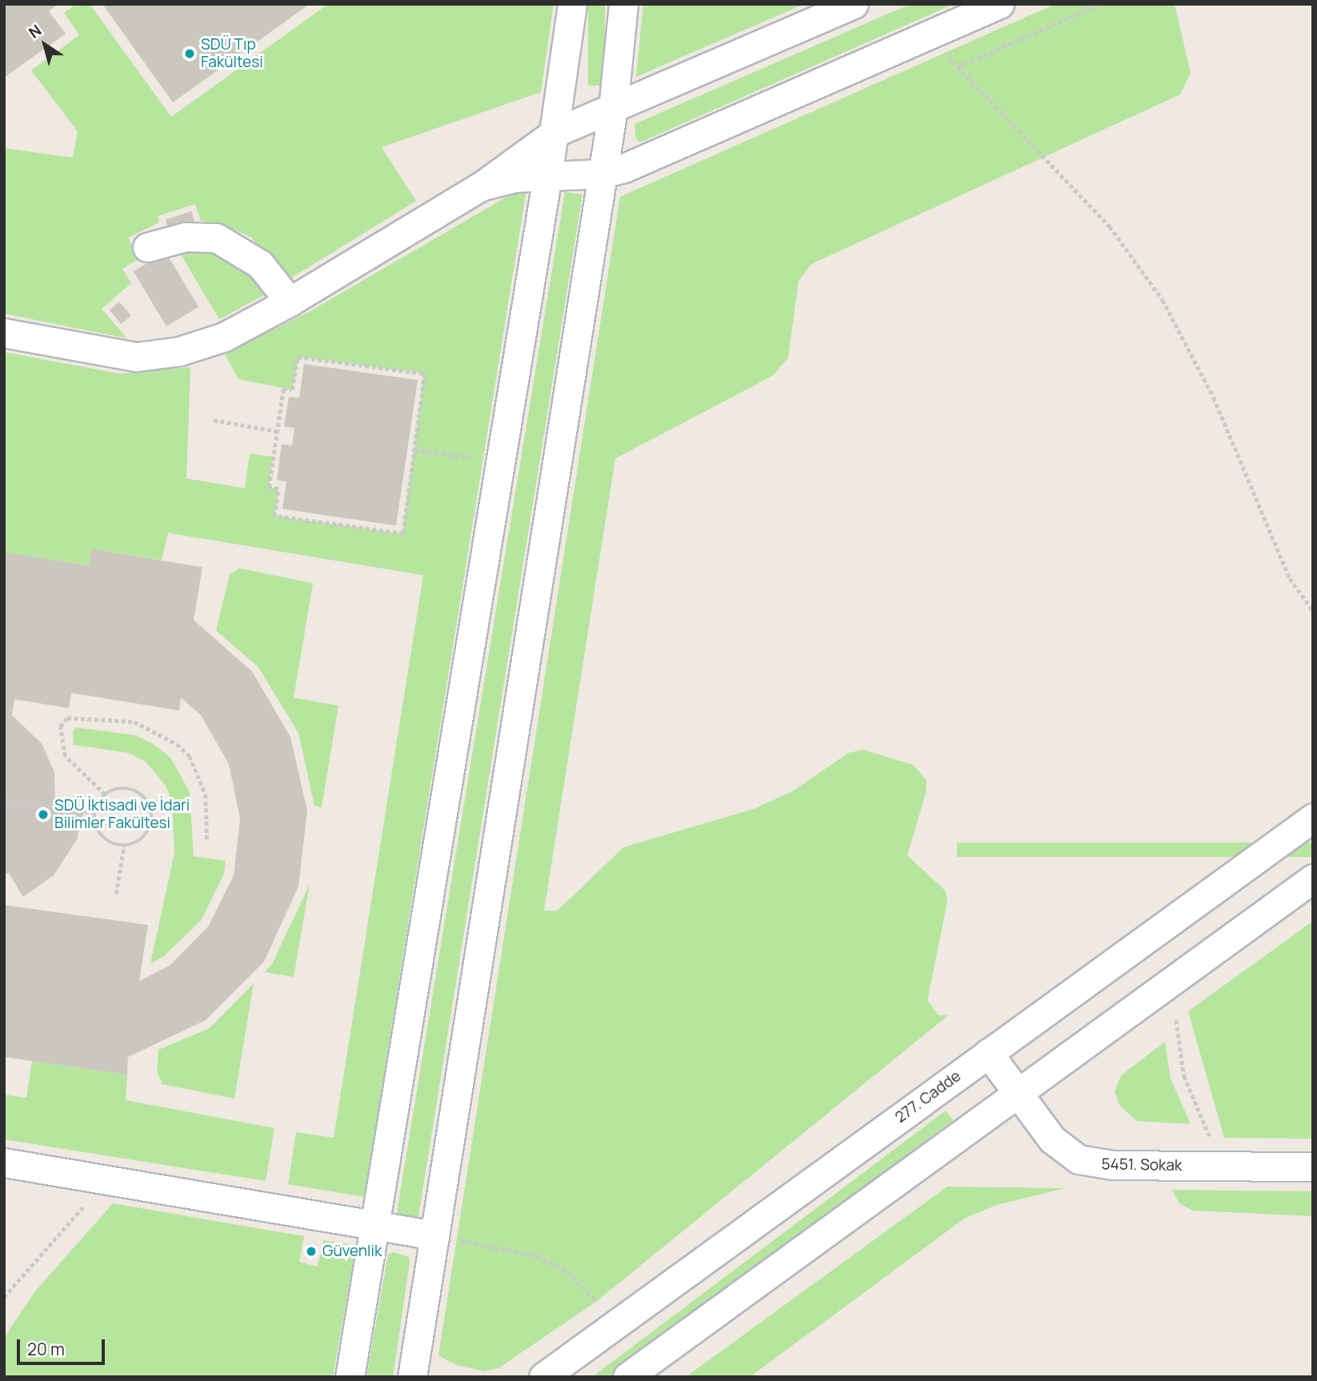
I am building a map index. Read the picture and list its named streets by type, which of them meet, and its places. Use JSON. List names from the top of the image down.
{
  "streets": {
    "street": ["277. Cadde", "5451. Sokak"]
  },
  "crossings": [
    ["277. Cadde", "5451. Sokak"]
  ],
  "places": ["SDÜ Tıp Fakültesi", "SDÜ İktisadi ve İdari Bilimler Fakültesi", "Güvenlik"],
  "scale_bar": "20 m",
  "north": "top left"
}
